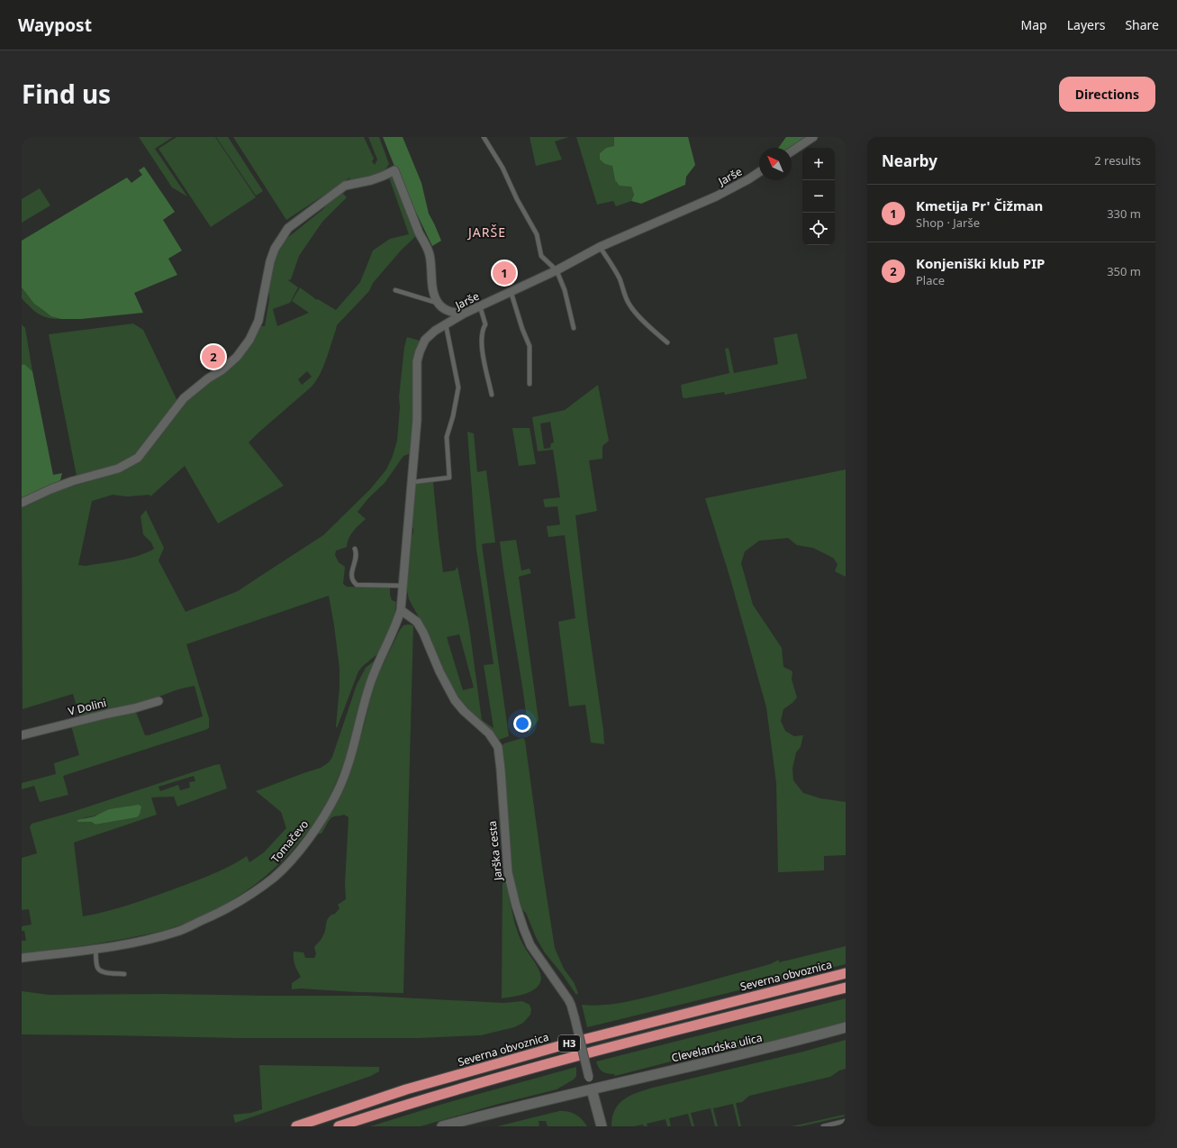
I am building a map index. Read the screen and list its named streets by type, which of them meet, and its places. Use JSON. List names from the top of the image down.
{
  "streets": {
    "highway": ["Severna obvoznica", "H3"],
    "street": [
      "Jarše",
      "V Dolini",
      "Tomačevo",
      "Jarška cesta",
      "Clevelandska ulica"
    ]
  },
  "crossings": [
    ["Jarše", "Tomačevo"],
    ["Tomačevo", "Jarška cesta"],
    ["Jarška cesta", "Clevelandska ulica"]
  ],
  "districts": ["JARŠE"],
  "north": "top left",
  "page": {
    "header": "Waypost",
    "nav": ["Map", "Layers", "Share"],
    "title": "Find us",
    "buttons": "Directions",
    "heading": ["Nearby", "2 results"],
    "map_buttons": ["+", "−"],
    "list": [
      {
        "mark": "1",
        "name": "Kmetija Pr' Čižman",
        "note": "Shop · Jarše",
        "value": "330 m"
      },
      {
        "mark": "2",
        "name": "Konjeniški klub PIP",
        "note": "Place",
        "value": "350 m"
      }
    ],
    "pins": ["1", "2"]
  }
}
